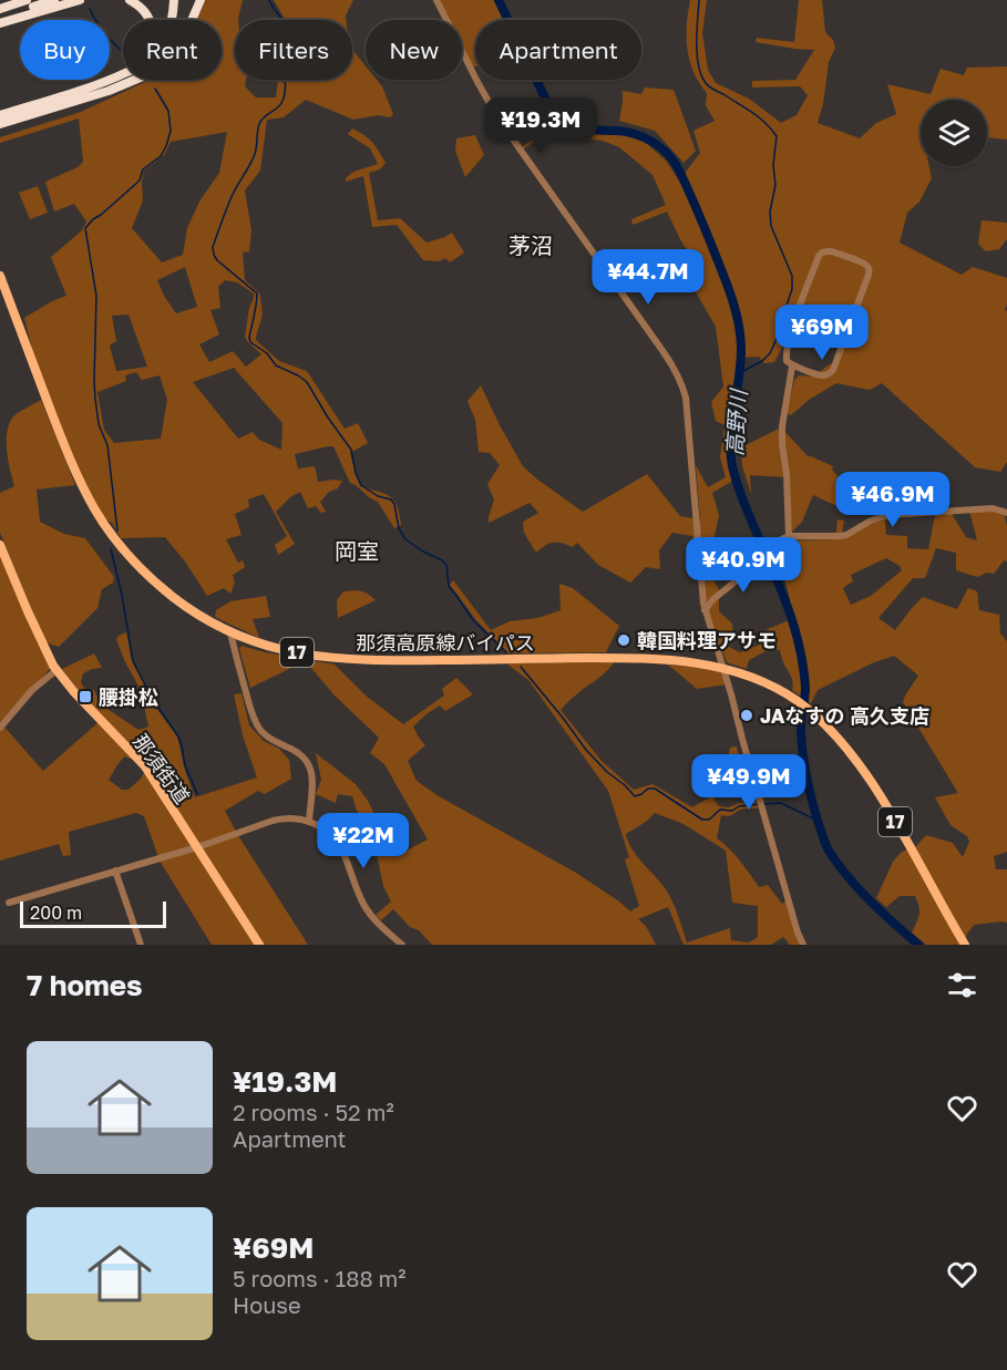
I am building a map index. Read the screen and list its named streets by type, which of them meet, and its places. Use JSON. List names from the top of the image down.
{
  "streets": {
    "main road": ["那須高原線バイパス", "17", "那須街道"]
  },
  "crossings": [
    ["那須高原線バイパス", "17"]
  ],
  "districts": ["茅沼", "岡室"],
  "water": ["高野川"],
  "places": {
    "other": ["韓国料理アサモ", "JAなすの 高久支店"],
    "transit": ["腰掛松"]
  },
  "scale_bar": "200 m",
  "page": {
    "chip": [
      "Buy",
      "Rent",
      "Filters",
      "New",
      "Apartment"
    ],
    "price": [
      "¥19.3M",
      "¥44.7M",
      "¥69M",
      "¥46.9M",
      "¥40.9M",
      "¥49.9M",
      "¥22M"
    ],
    "scale": "200 m",
    "heading": "7 homes",
    "list": [
      {
        "name": "¥19.3M",
        "note": "2 rooms · 52 m² · Apartment"
      },
      {
        "name": "¥69M",
        "note": "5 rooms · 188 m² · House"
      }
    ]
  }
}
